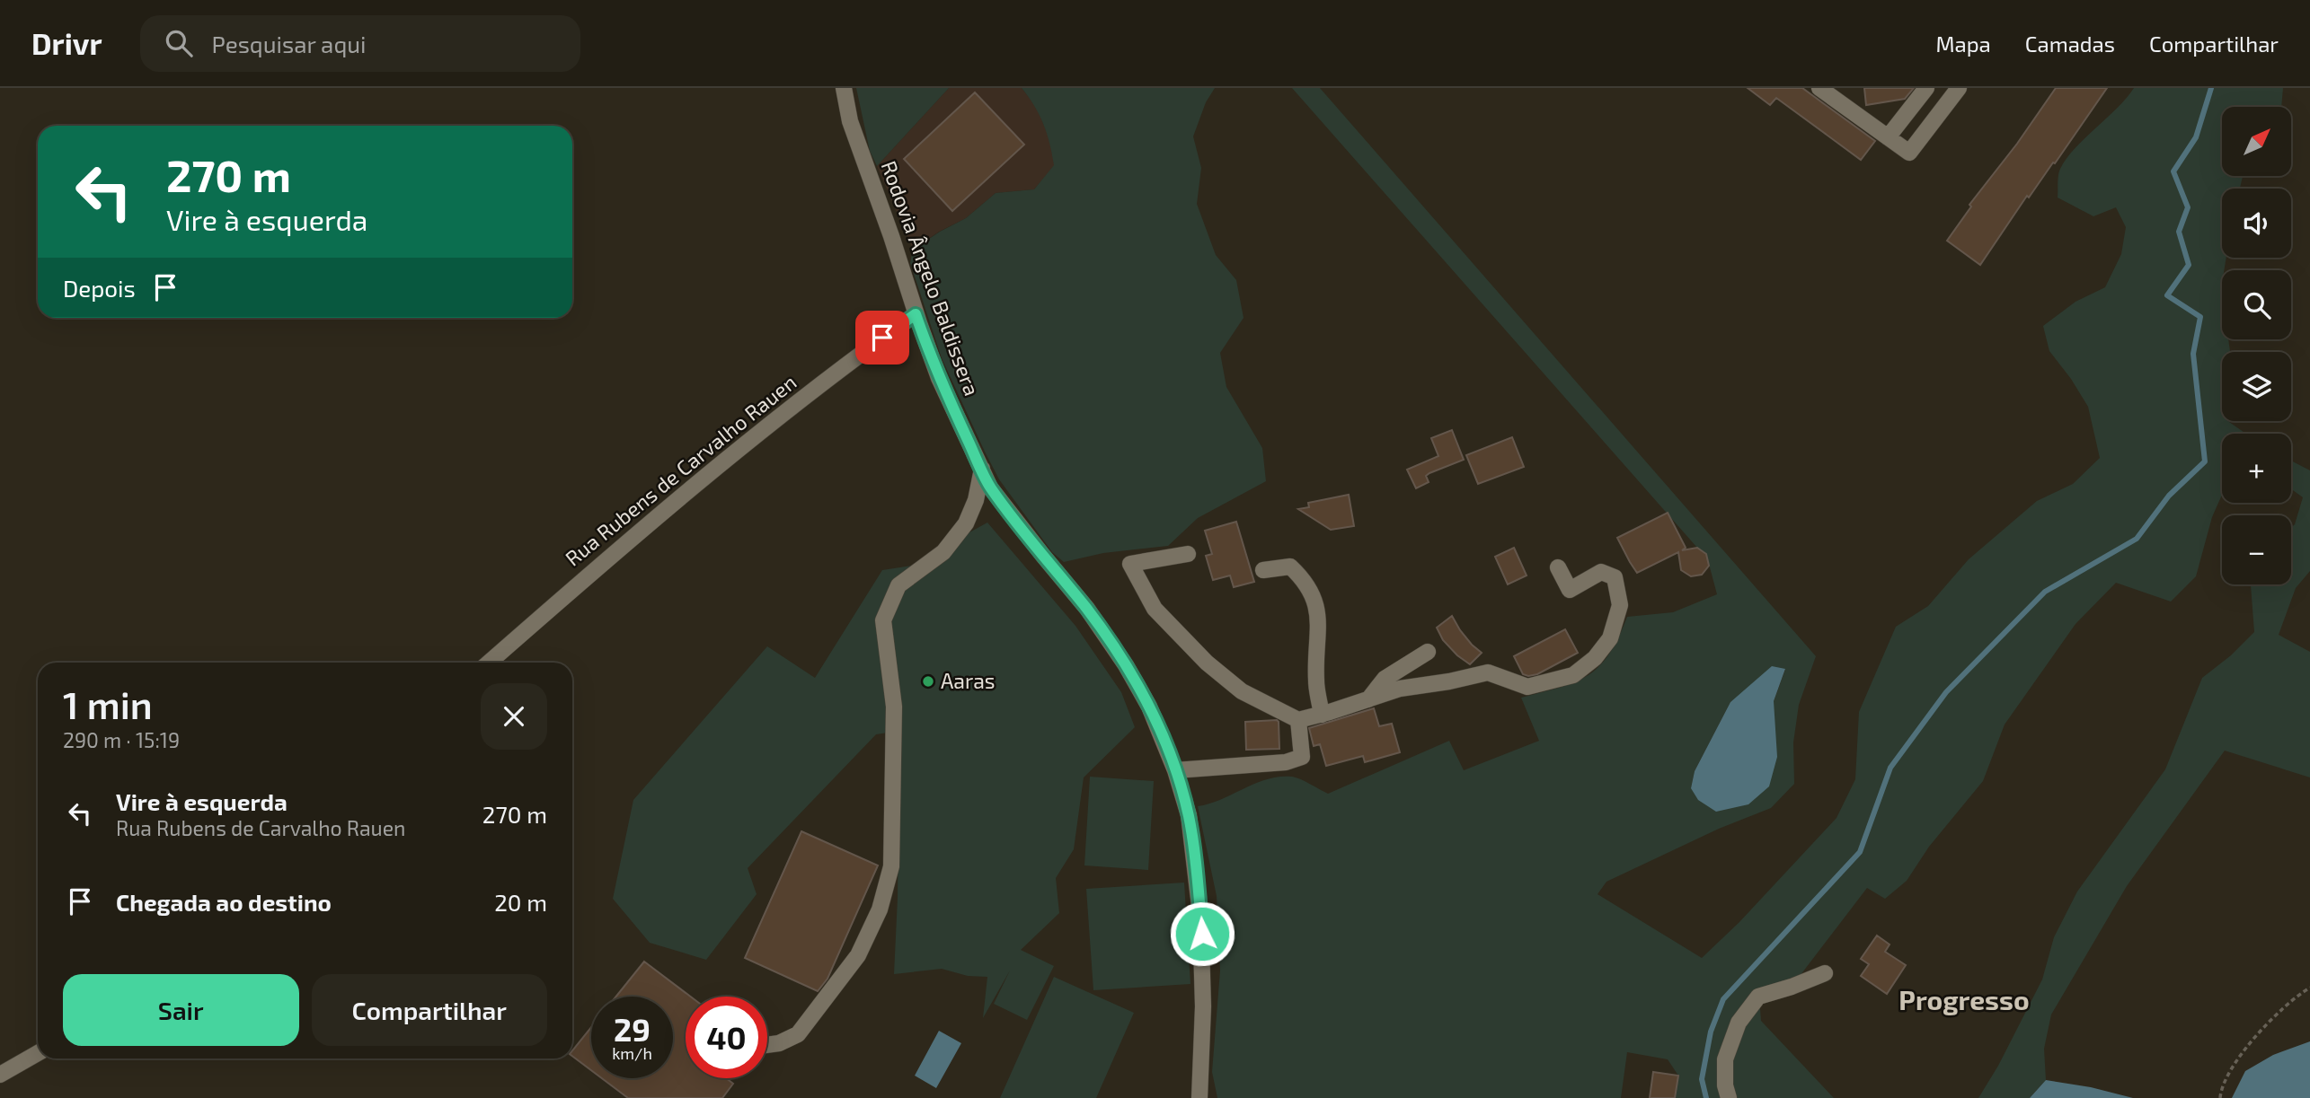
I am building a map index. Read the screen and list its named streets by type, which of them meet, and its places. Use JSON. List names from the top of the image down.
{
  "streets": {
    "street": ["Rodovia Ângelo Baldissera", "Rua Rubens de Carvalho Rauen"]
  },
  "crossings": [
    ["Rodovia Ângelo Baldissera", "Rua Rubens de Carvalho Rauen"]
  ],
  "districts": ["Progresso"],
  "places": ["Aaras"],
  "north": "top right",
  "page": {
    "header": "Drivr",
    "search": "Pesquisar aqui",
    "nav": ["Mapa", "Camadas", "Compartilhar"],
    "map_buttons": ["+", "−"],
    "turn": ["270 m", "Vire à esquerda"],
    "then": "Depois",
    "heading": ["1 min", "290 m · 15:19"],
    "list": [
      {
        "name": "Vire à esquerda",
        "note": "Rua Rubens de Carvalho Rauen",
        "value": "270 m"
      },
      {
        "name": "Chegada ao destino",
        "value": "20 m"
      }
    ],
    "buttons": ["Sair", "Compartilhar"],
    "speed": "29 km/h",
    "limit": "40"
  }
}
